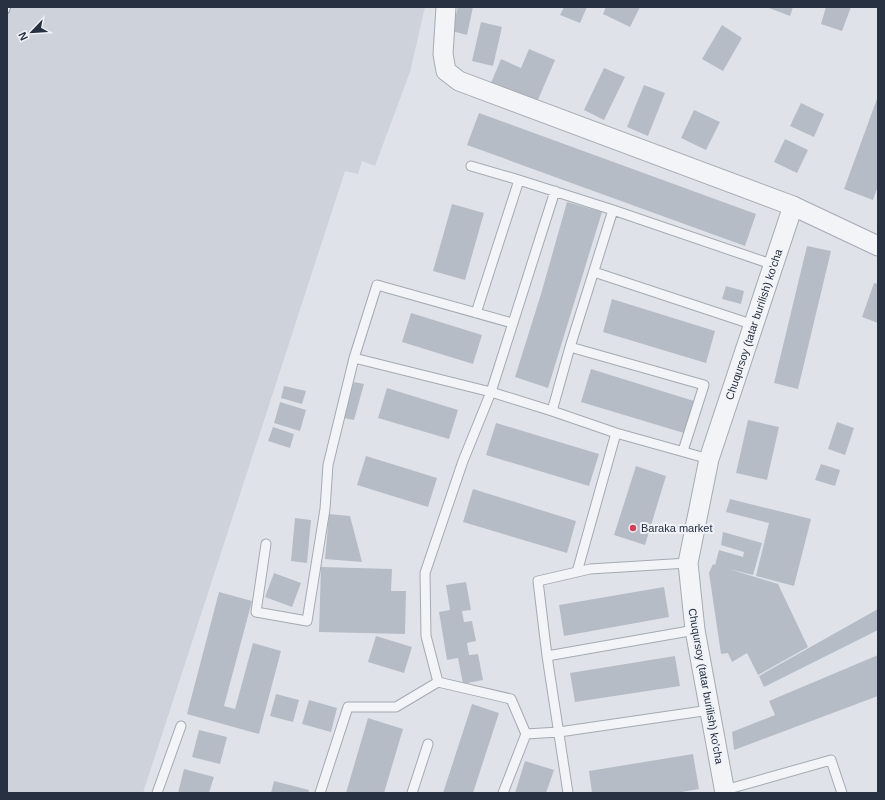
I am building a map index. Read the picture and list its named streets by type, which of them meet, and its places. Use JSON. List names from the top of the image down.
{
  "streets": {
    "street": ["Chuqursoy (tatar burilish) ko'cha"]
  },
  "places": ["Baraka market"],
  "north": "bottom left"
}
